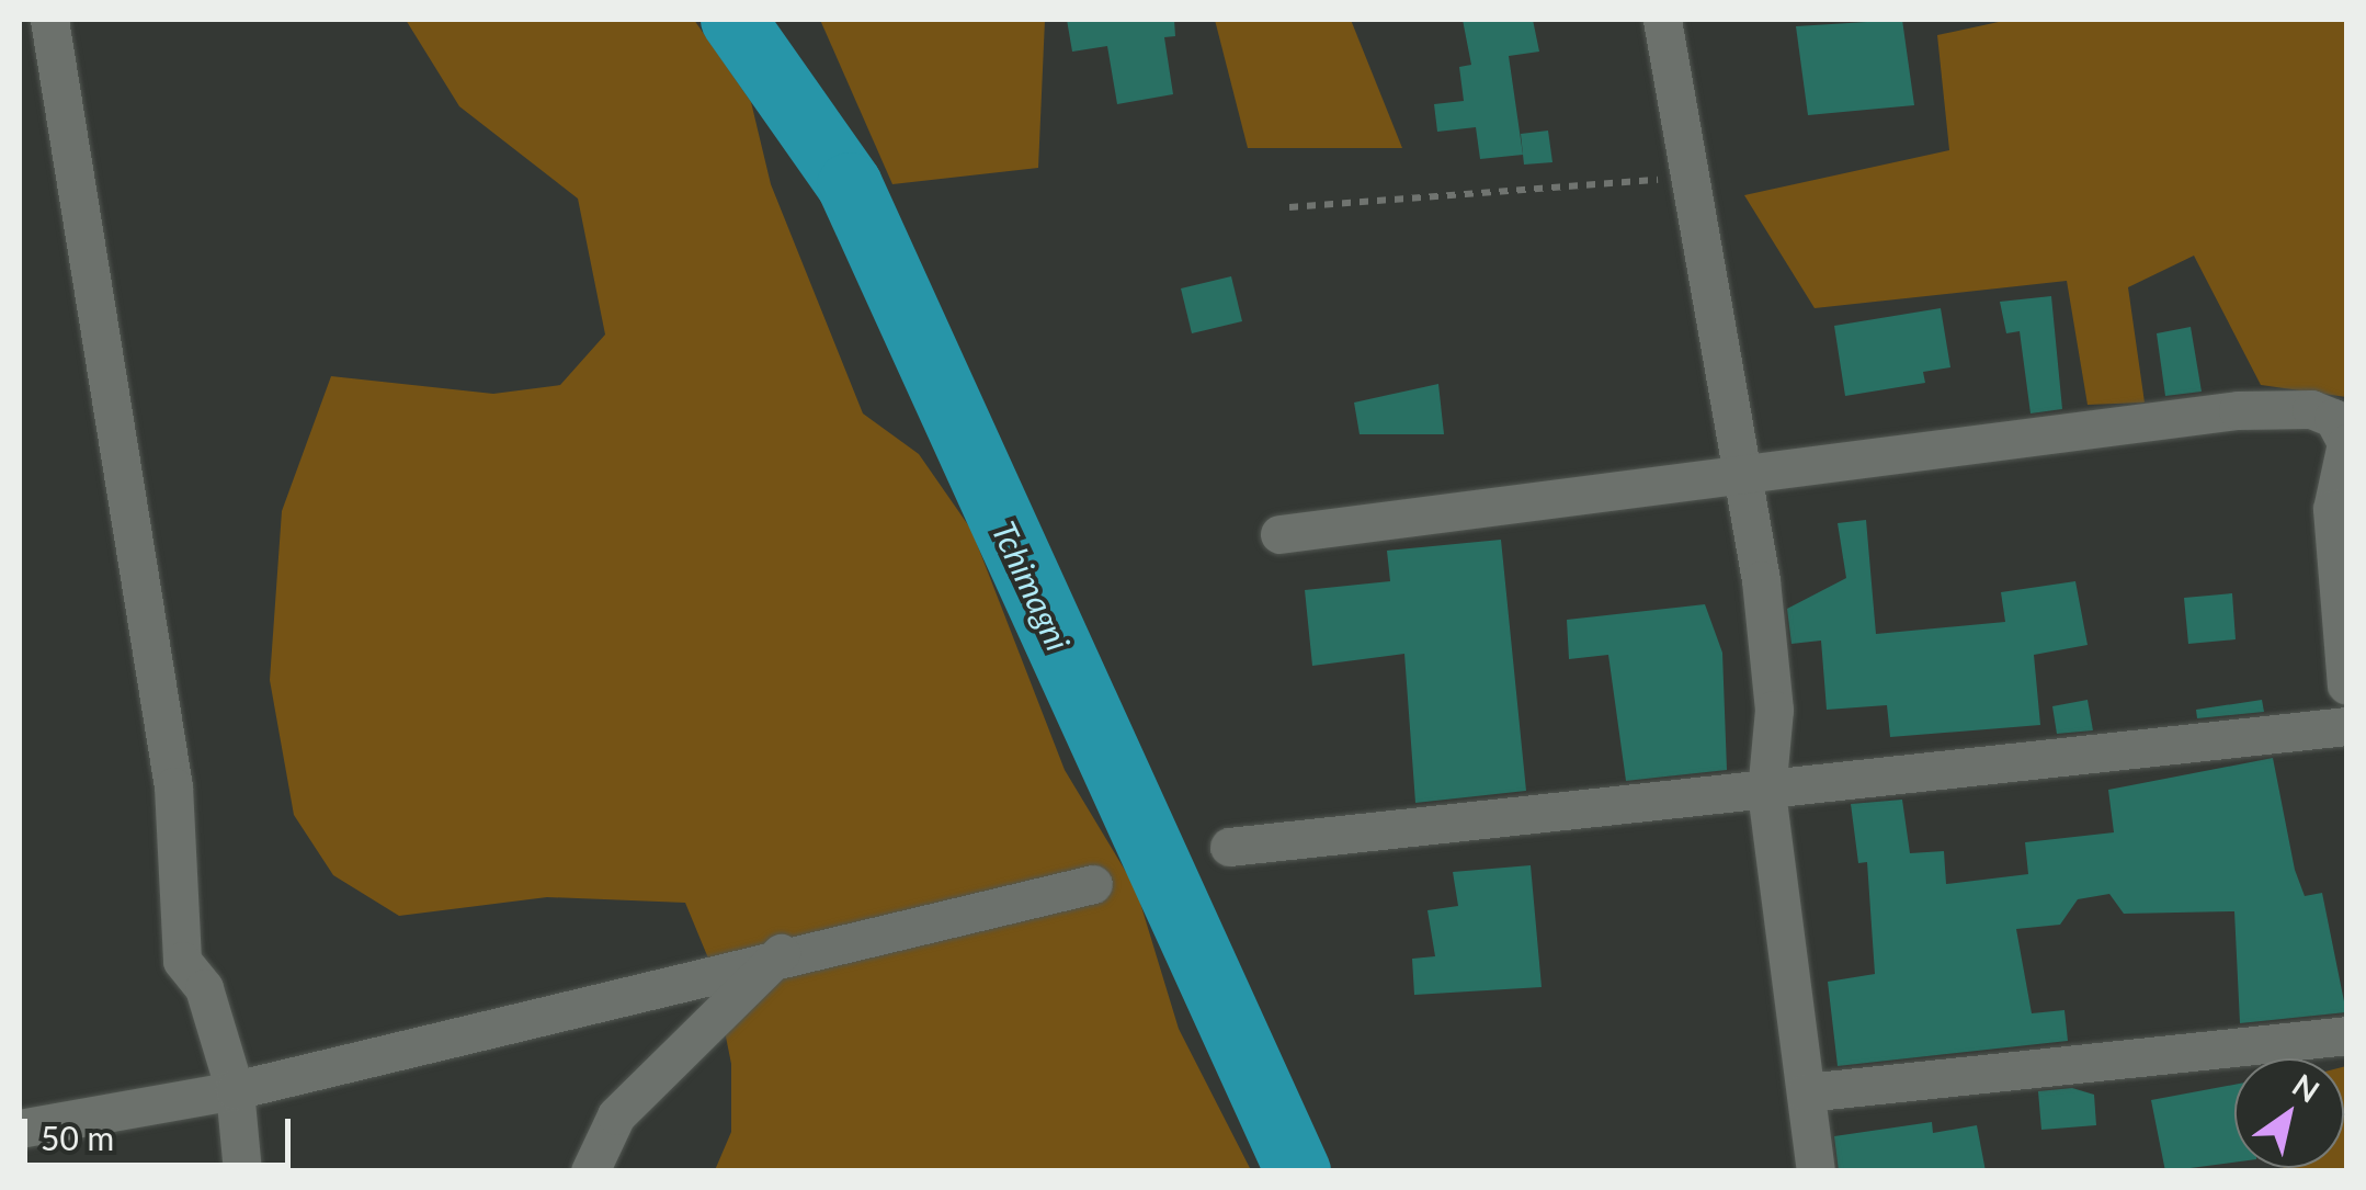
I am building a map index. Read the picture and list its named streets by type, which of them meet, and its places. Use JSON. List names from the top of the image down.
{
  "water": ["Tchimagni"],
  "scale_bar": "50 m",
  "north": "top right"
}
